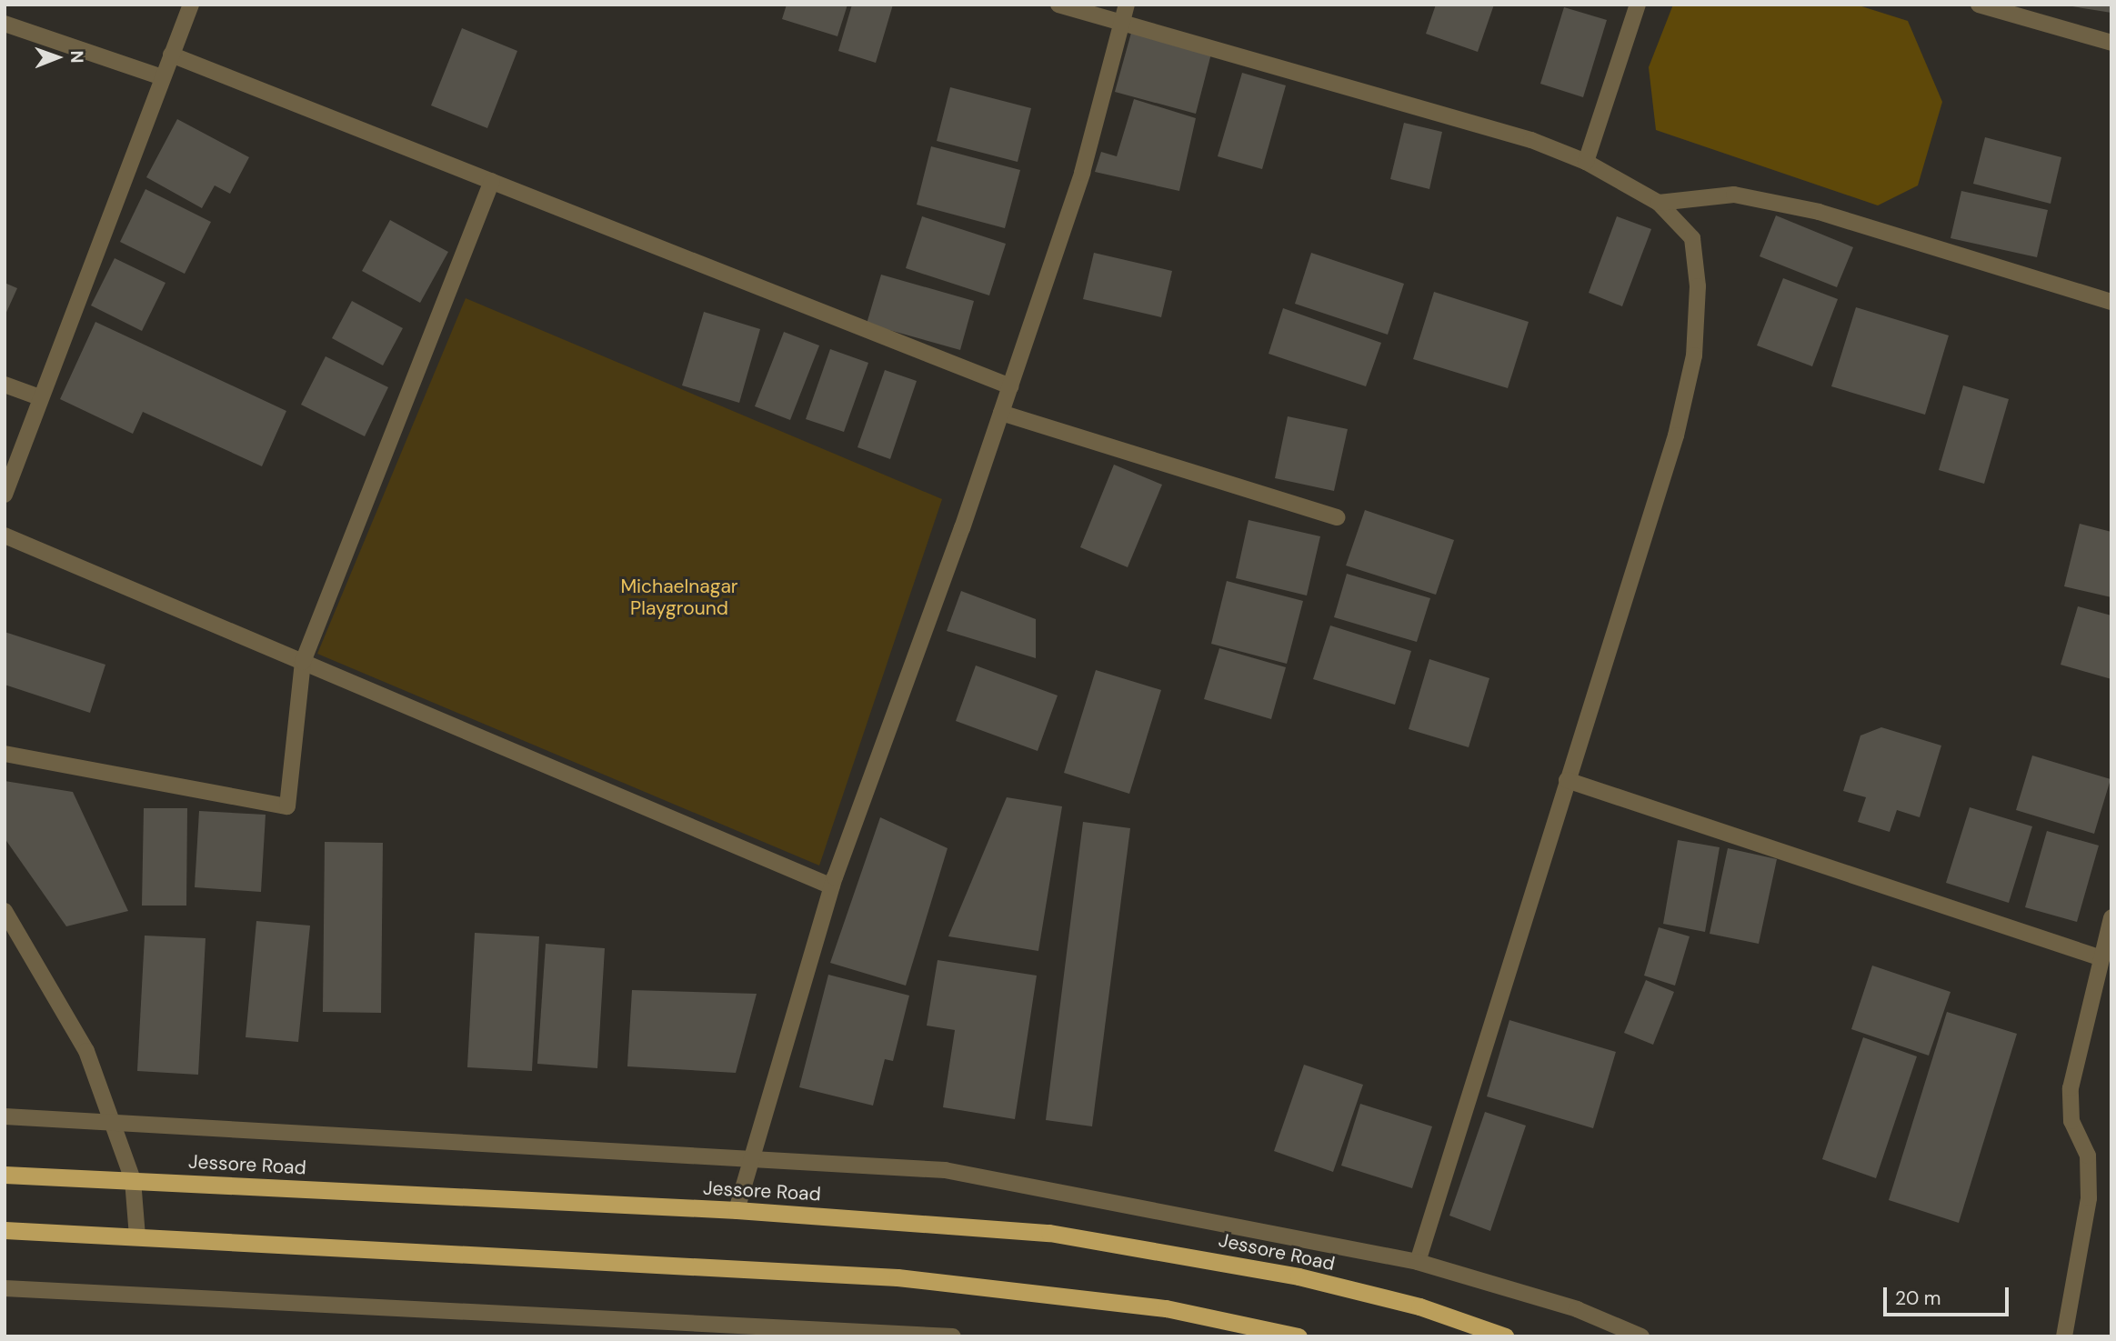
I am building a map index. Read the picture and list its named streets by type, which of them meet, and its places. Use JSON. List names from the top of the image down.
{
  "streets": {
    "highway": ["Jessore Road"]
  },
  "parks": ["Michaelnagar Playground"],
  "scale_bar": "20 m",
  "north": "right"
}
